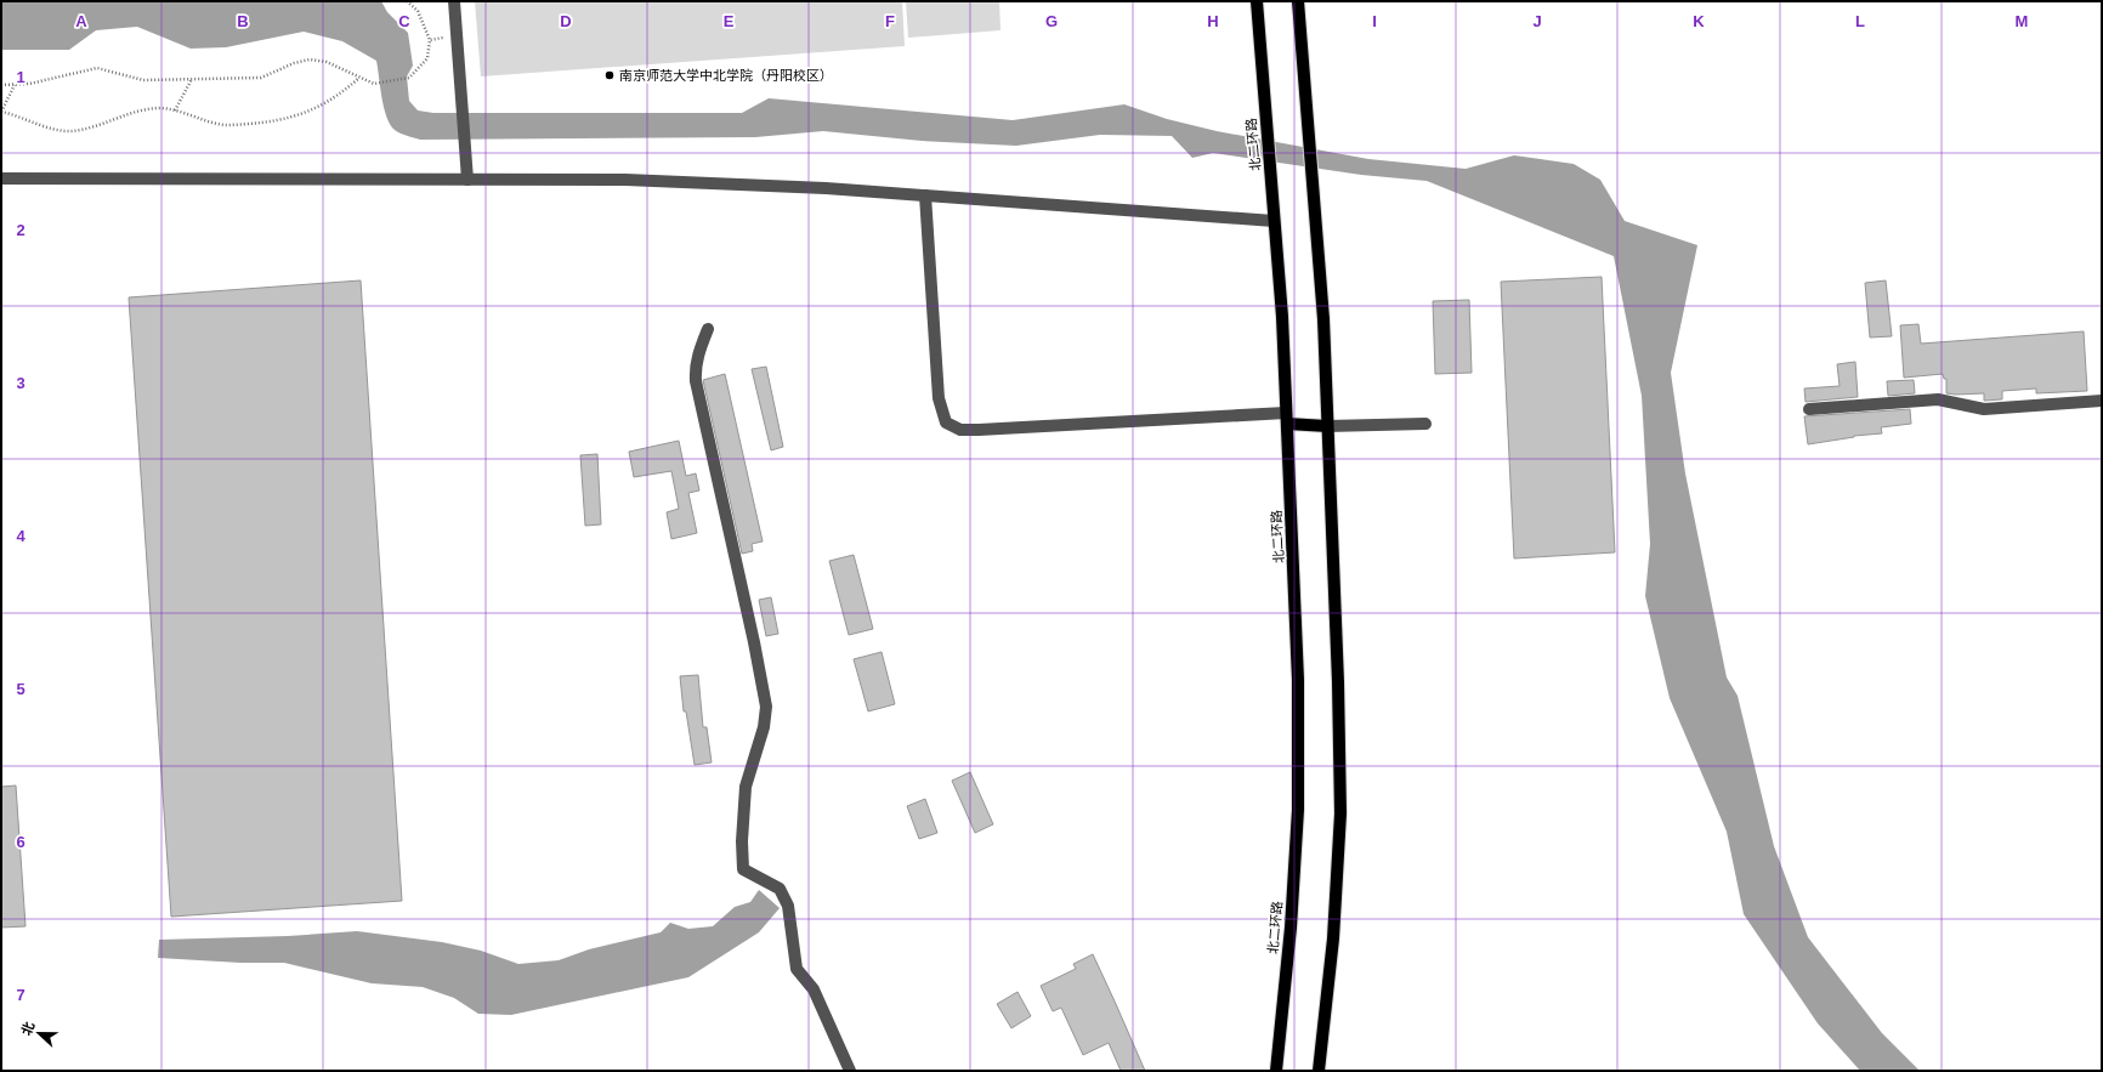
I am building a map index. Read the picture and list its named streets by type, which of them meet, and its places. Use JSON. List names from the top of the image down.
{
  "streets": {
    "main road": ["北二环路"]
  },
  "places": ["南京师范大学中北学院（丹阳校区）"],
  "north": "left",
  "grid": {
    "columns": [
      "A",
      "B",
      "C",
      "D",
      "E",
      "F",
      "G",
      "H",
      "I",
      "J",
      "K",
      "L",
      "M"
    ],
    "rows": [
      "1",
      "2",
      "3",
      "4",
      "5",
      "6",
      "7"
    ]
  }
}
